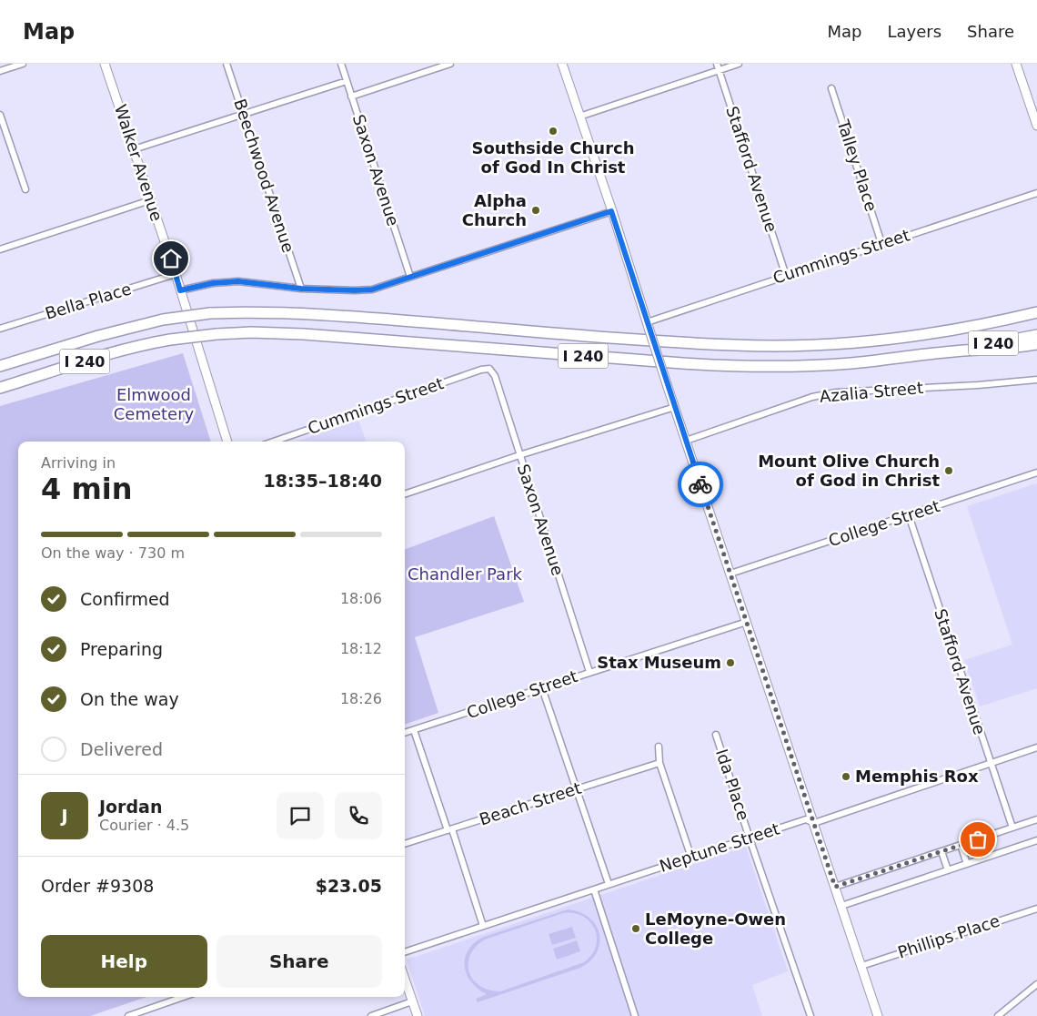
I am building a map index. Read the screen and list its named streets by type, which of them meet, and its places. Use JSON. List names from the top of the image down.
{
  "streets": {
    "highway": ["I 240"],
    "main road": ["Walker Avenue"],
    "street": [
      "Talley Place",
      "Stafford Avenue",
      "Saxon Avenue",
      "Beechwood Avenue",
      "Cummings Street",
      "Bella Place",
      "Azalia Street",
      "College Street",
      "Ida Place",
      "Beach Street",
      "Neptune Street",
      "Phillips Place"
    ]
  },
  "crossings": [
    ["Walker Avenue", "Bella Place"],
    ["Talley Place", "Cummings Street"],
    ["Stafford Avenue", "Cummings Street"],
    ["Stafford Avenue", "College Street"],
    ["Stafford Avenue", "Neptune Street"],
    ["Saxon Avenue", "Cummings Street"],
    ["Saxon Avenue", "College Street"],
    ["Ida Place", "Neptune Street"]
  ],
  "parks": ["Elmwood Cemetery", "Chandler Park"],
  "places": [
    "Southside Church of God In Christ",
    "Alpha Church",
    "Mount Olive Church of God in Christ",
    "Stax Museum",
    "Memphis Rox",
    "LeMoyne-Owen College"
  ],
  "page": {
    "header": "Map",
    "nav": ["Map", "Layers", "Share"],
    "heading": ["4 min", "Arriving in", "18:35–18:40"],
    "panel": [
      "Jordan",
      "Courier · 4.5",
      "Order #9308",
      "$23.05"
    ],
    "bar": "On the way · 730 m",
    "list": [
      ["Confirmed", "18:06"],
      ["Preparing", "18:12"],
      ["On the way", "18:26"],
      "Delivered"
    ],
    "round": "J",
    "buttons": ["Help", "Share"]
  }
}
